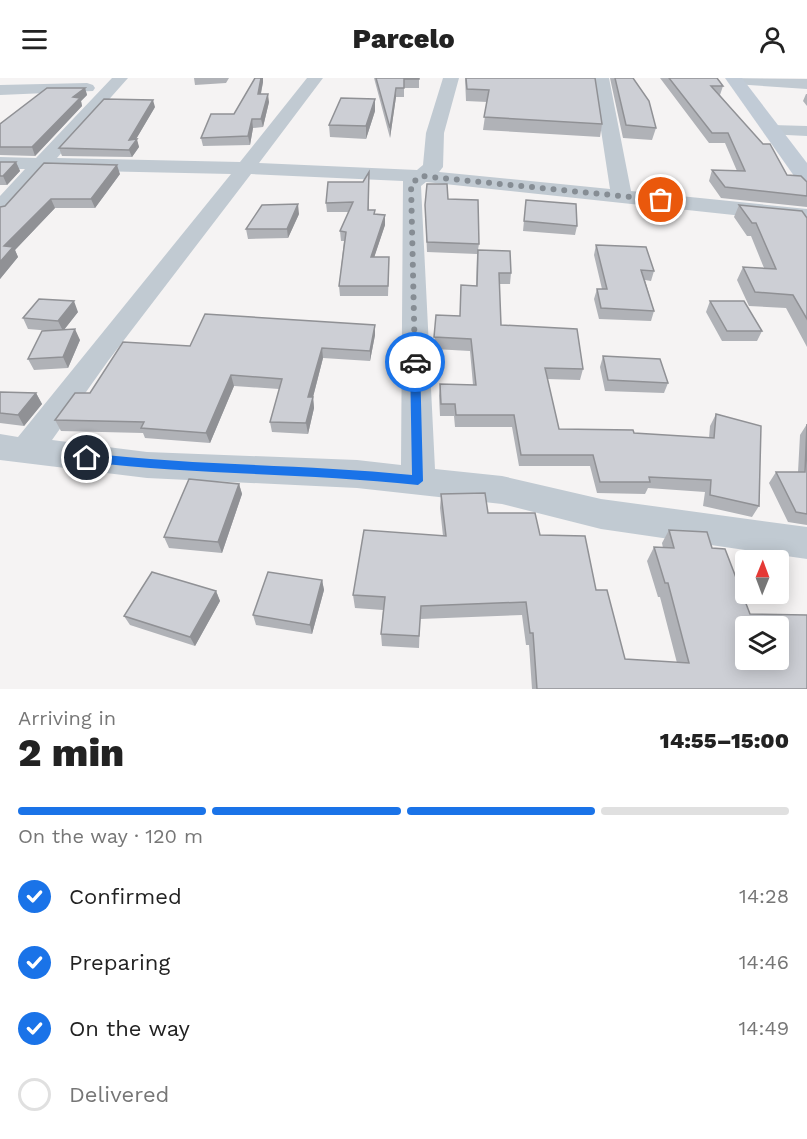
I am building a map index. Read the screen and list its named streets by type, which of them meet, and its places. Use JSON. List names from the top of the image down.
{
  "north": "top",
  "page": {
    "header": "Parcelo",
    "heading": ["2 min", "Arriving in", "14:55–15:00"],
    "bar": "On the way · 120 m",
    "list": [
      ["Confirmed", "14:28"],
      ["Preparing", "14:46"],
      ["On the way", "14:49"],
      "Delivered"
    ]
  }
}
